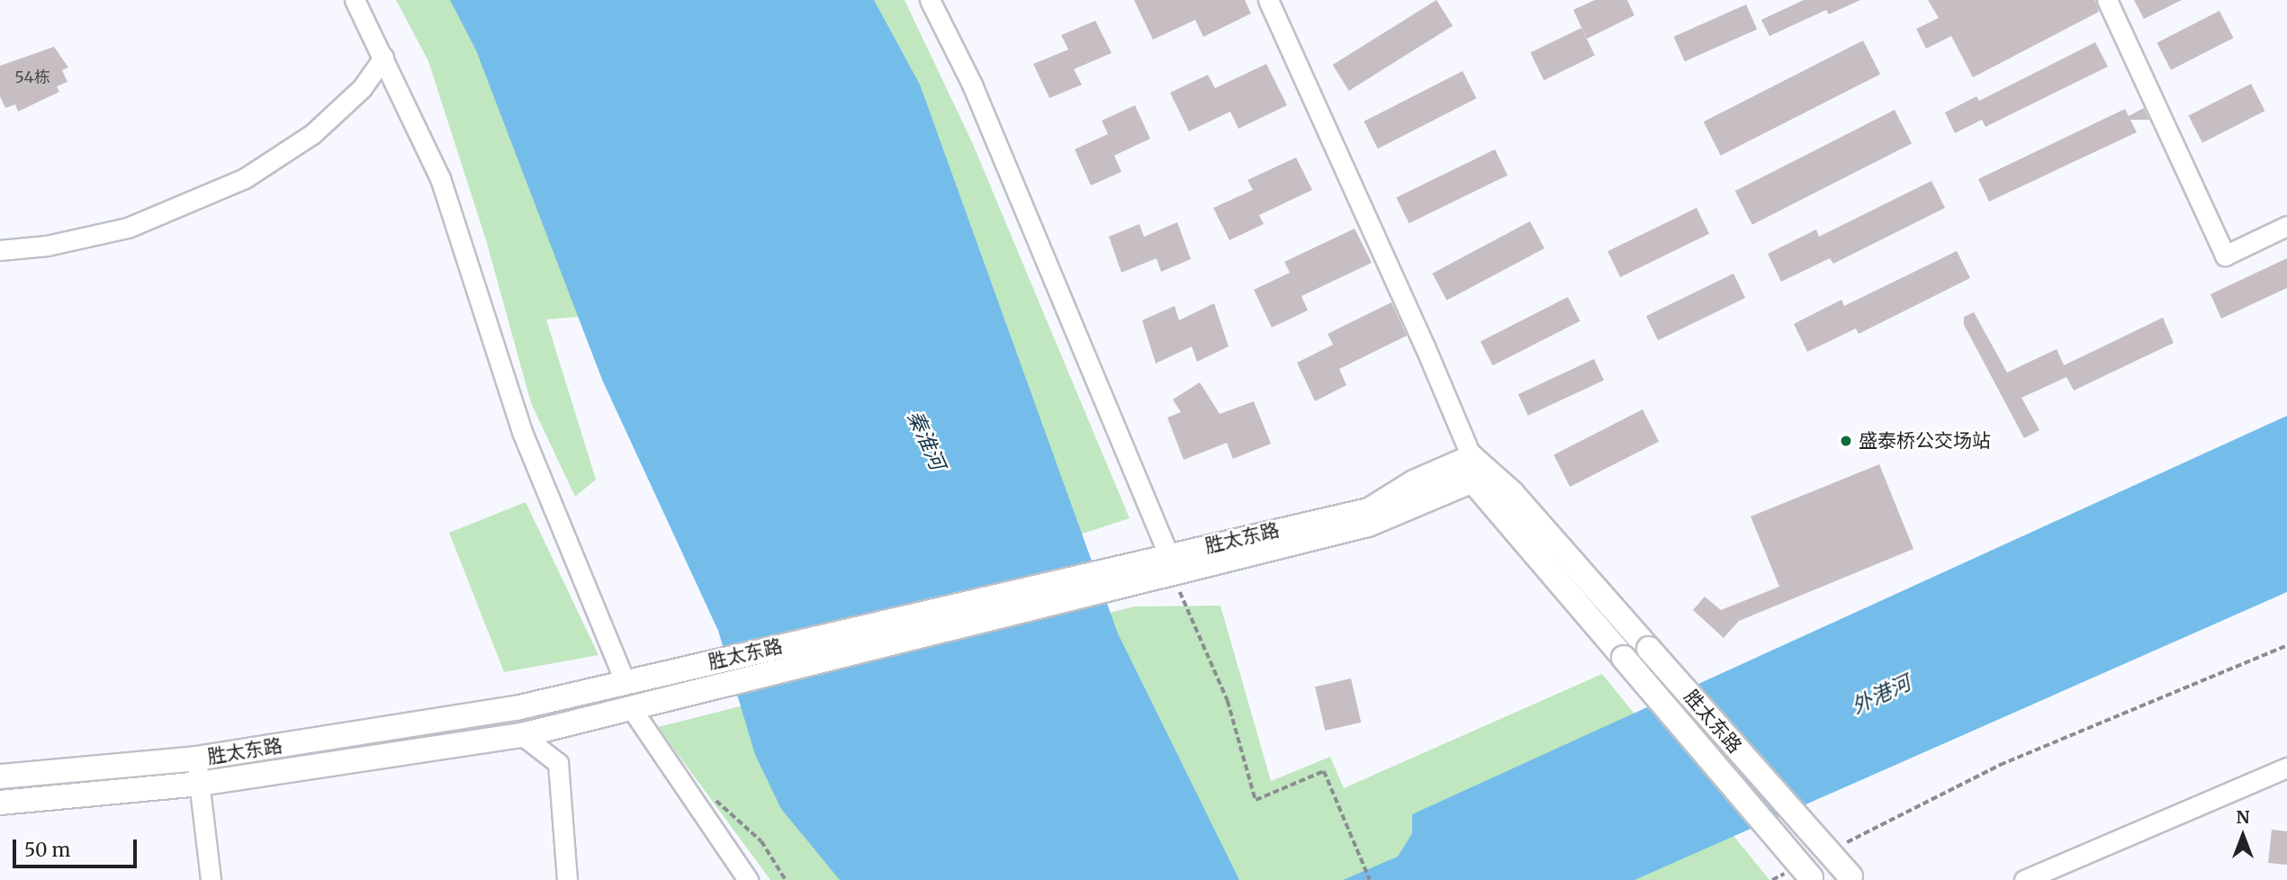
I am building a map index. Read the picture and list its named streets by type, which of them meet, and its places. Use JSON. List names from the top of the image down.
{
  "streets": {
    "main road": ["胜太东路"]
  },
  "water": ["秦淮河", "外港河"],
  "places": ["盛泰桥公交场站"],
  "house_numbers": ["54栋"],
  "scale_bar": "50 m",
  "north": "top"
}
